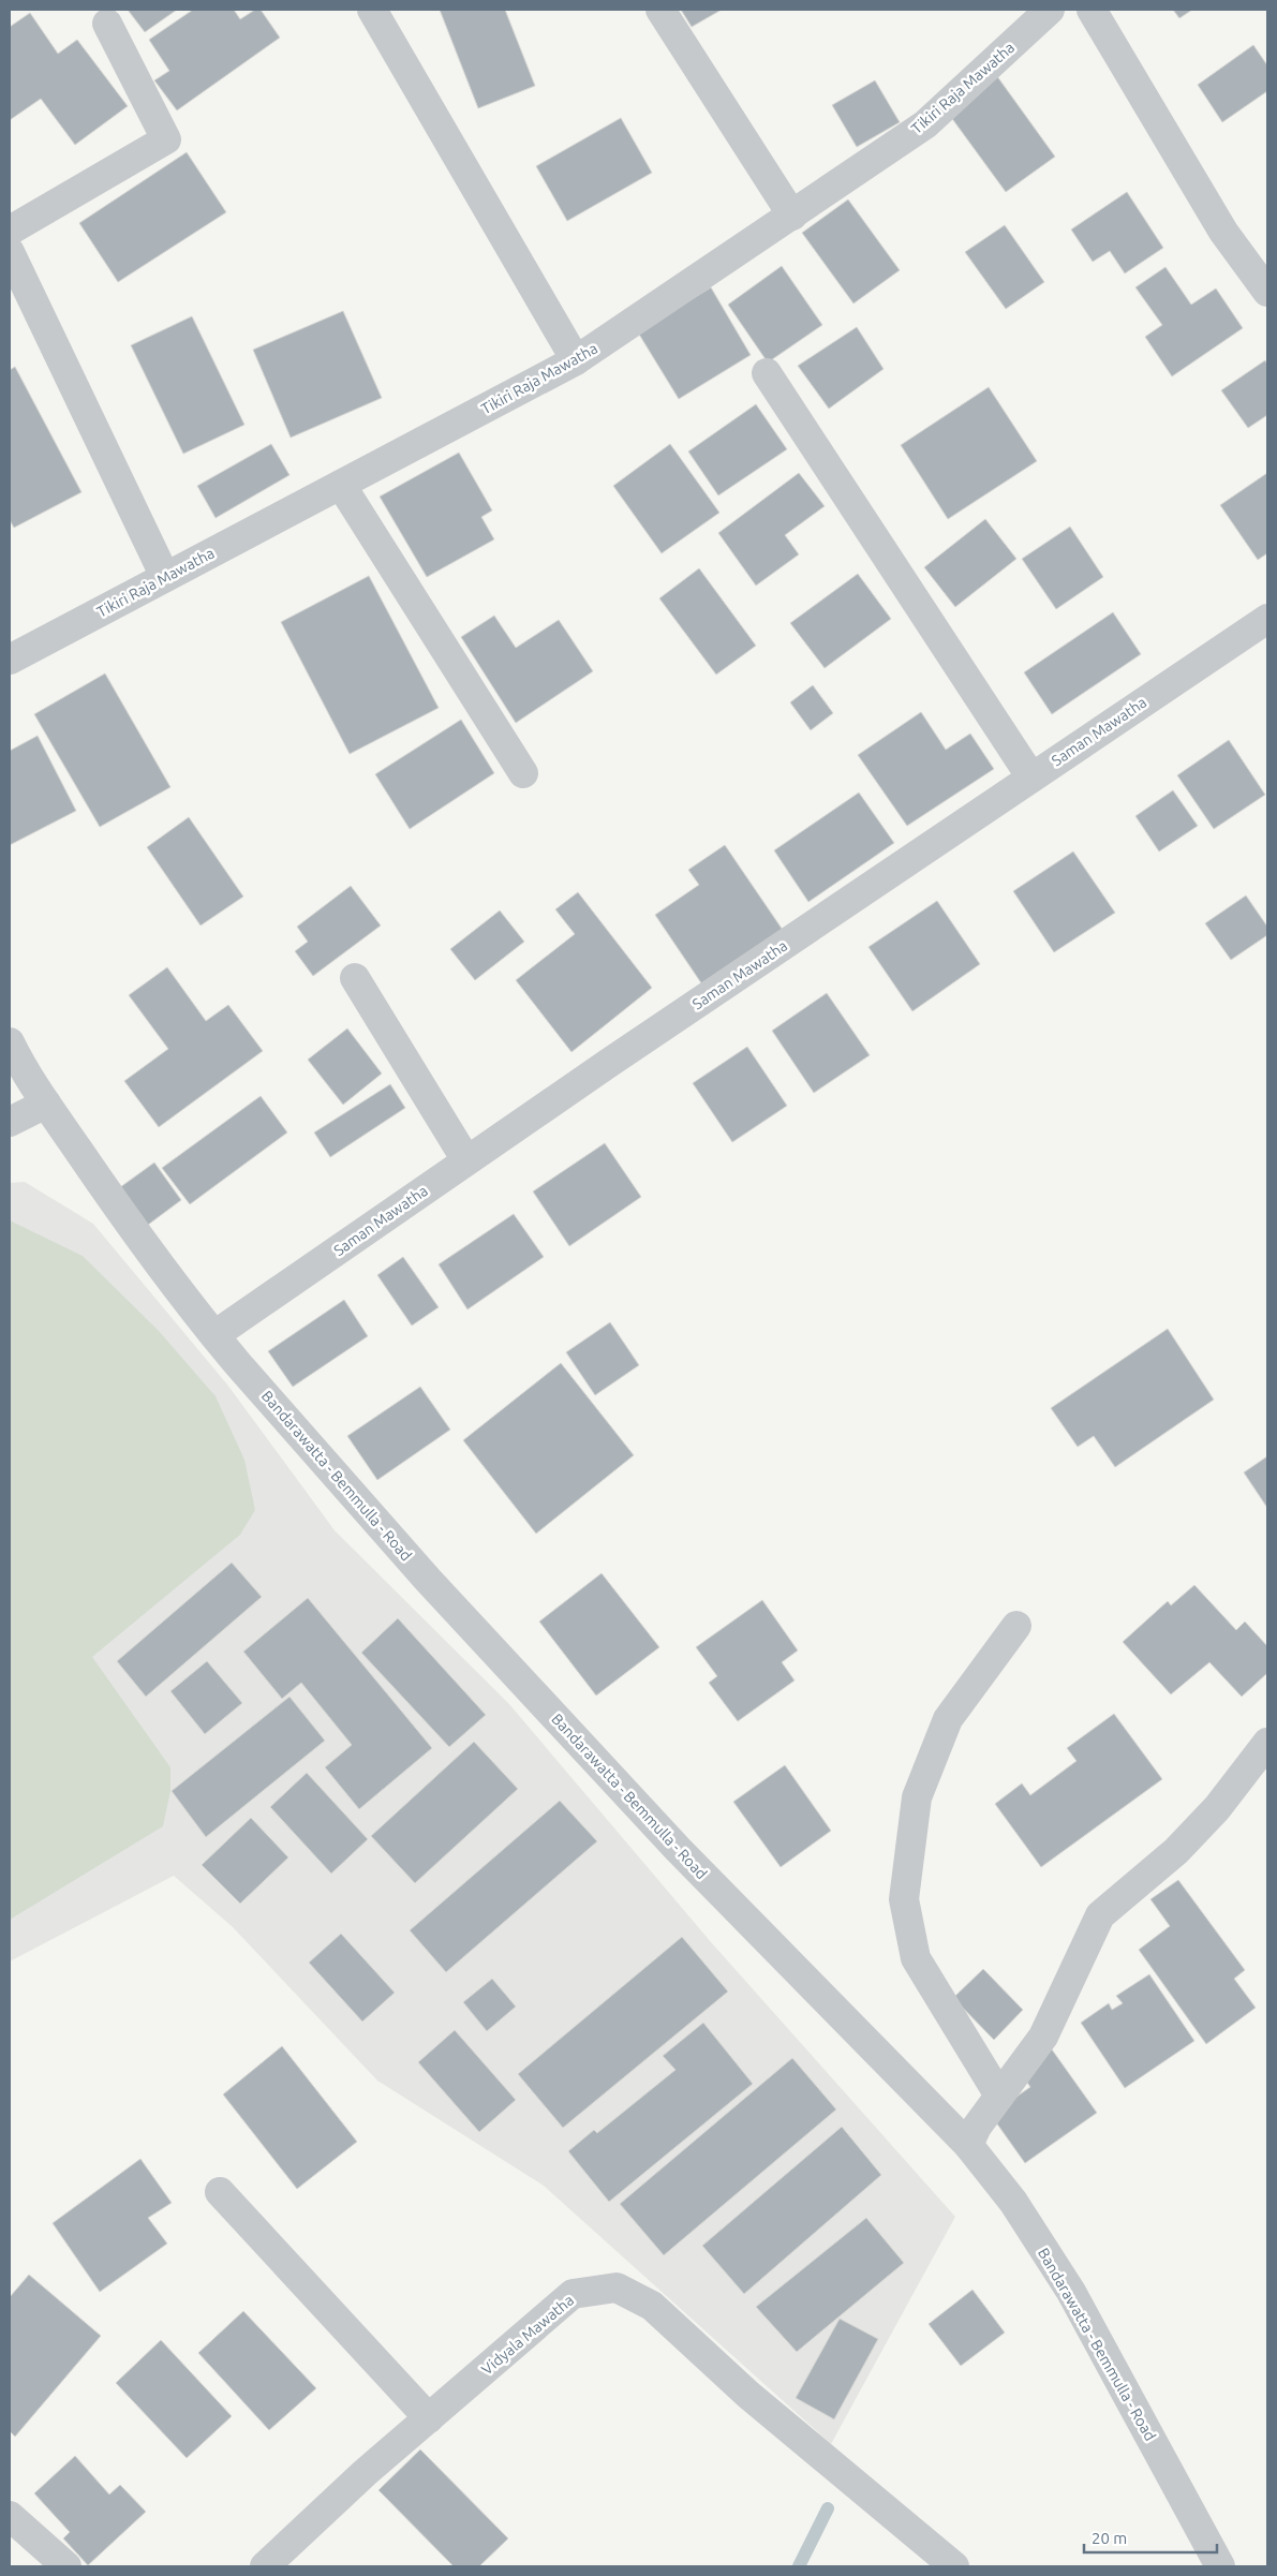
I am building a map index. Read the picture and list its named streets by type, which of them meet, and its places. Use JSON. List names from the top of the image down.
{
  "streets": {
    "street": [
      "Tikiri Raja Mawatha",
      "Saman Mawatha",
      "Bandarawatta - Bemmulla - Road",
      "Vidyala Mawatha"
    ]
  },
  "crossings": [
    ["Saman Mawatha", "Bandarawatta - Bemmulla - Road"]
  ],
  "scale_bar": "20 m"
}
